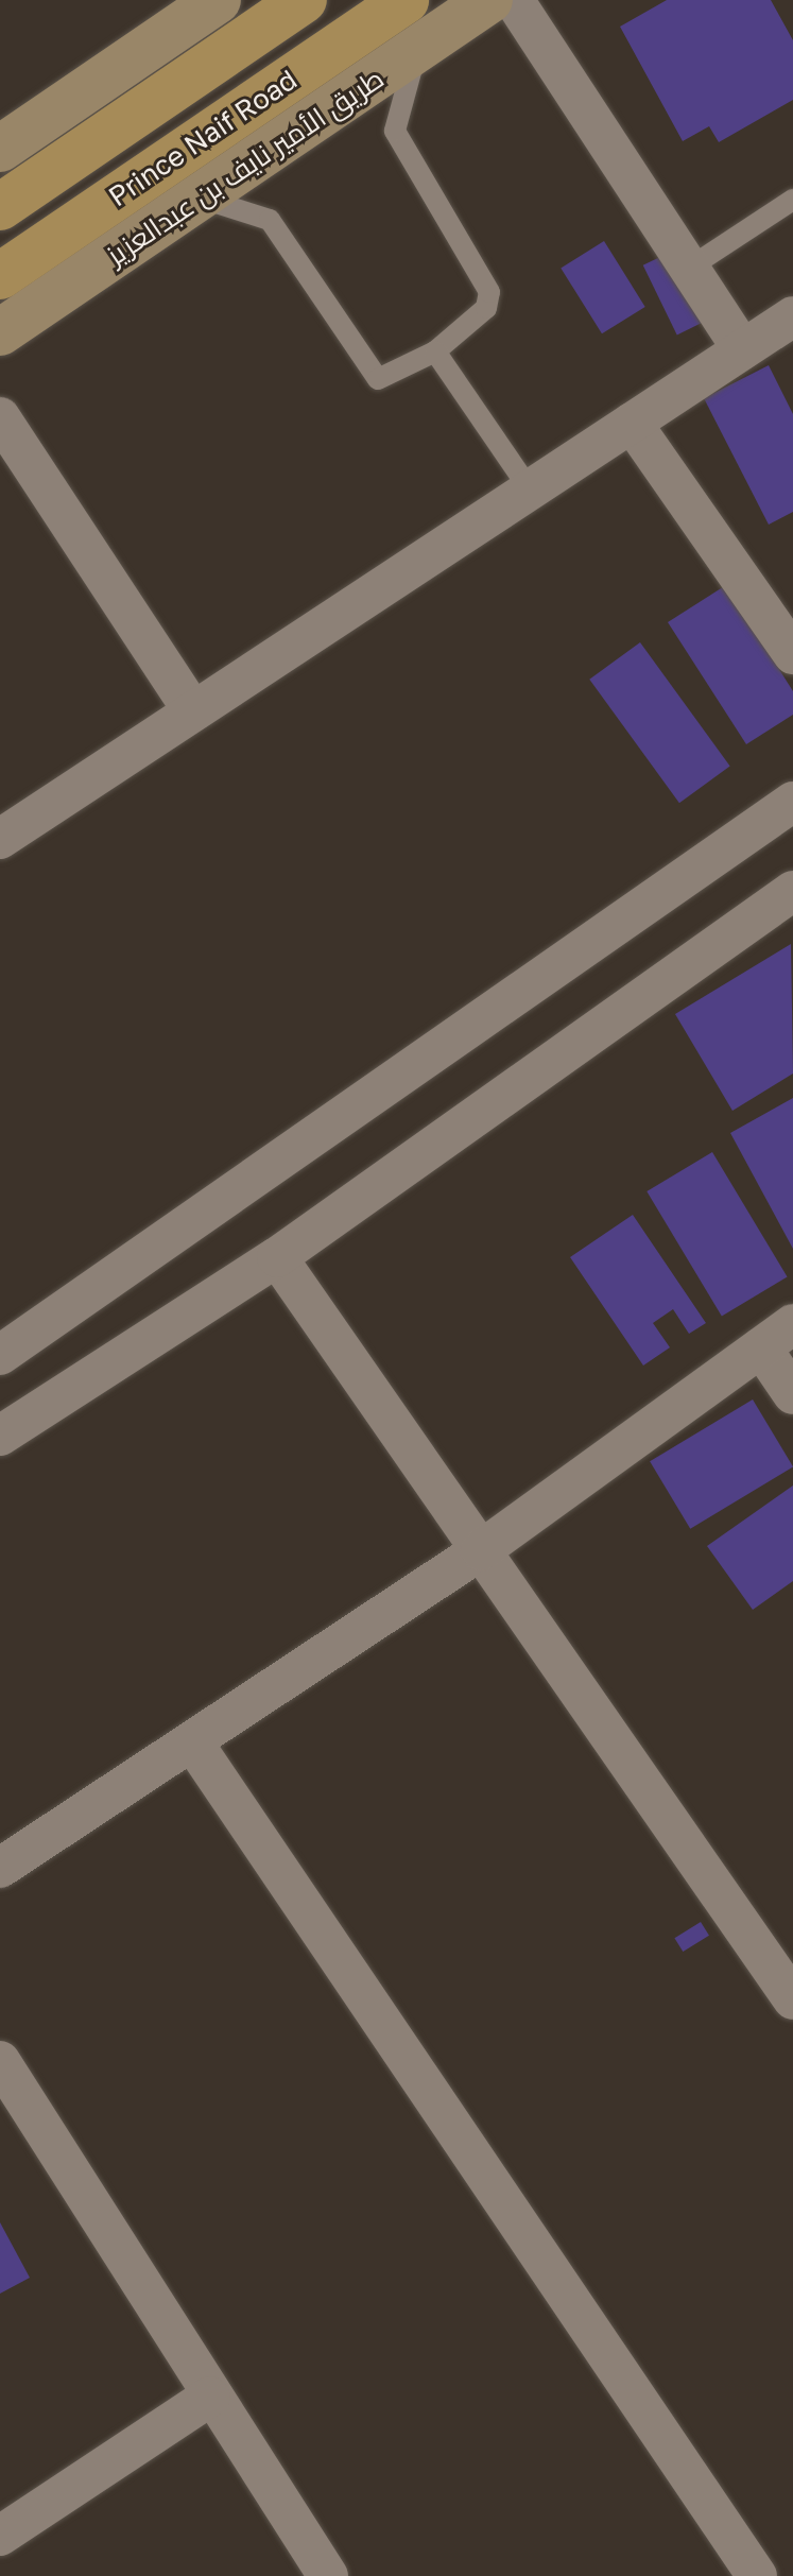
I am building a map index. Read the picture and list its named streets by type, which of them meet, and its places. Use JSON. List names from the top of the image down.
{
  "streets": {
    "main road": ["Prince Naif Road", "طريق الأمير نايف بن عبدالعزيز"]
  }
}
